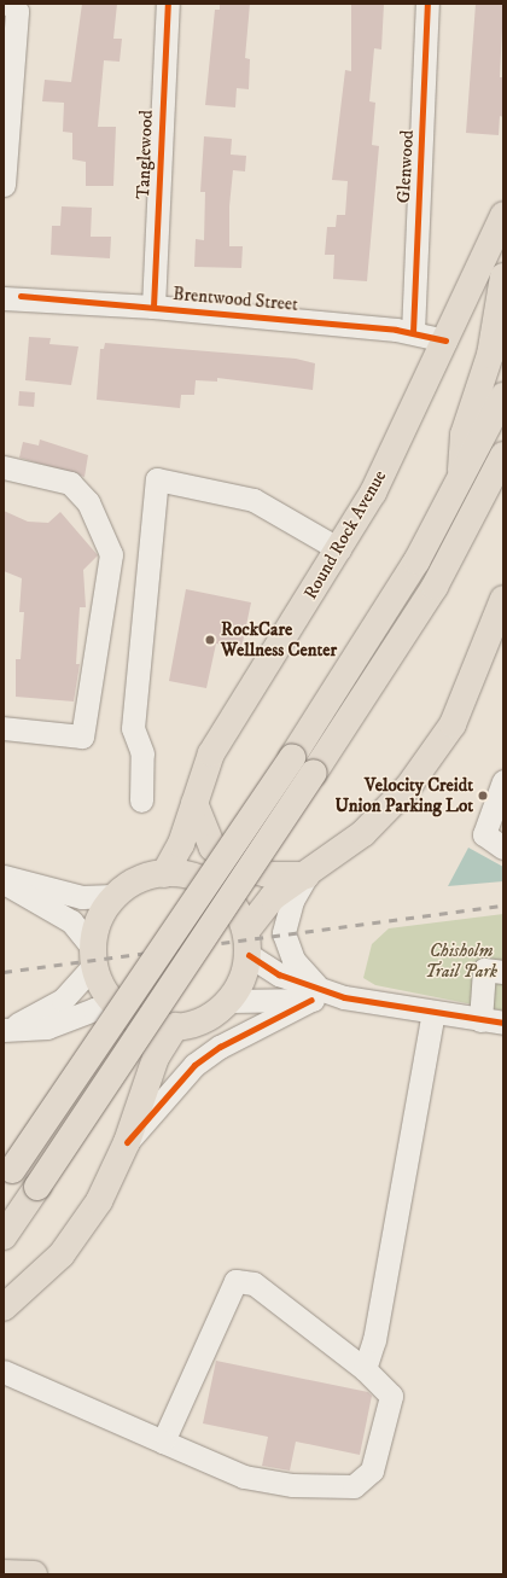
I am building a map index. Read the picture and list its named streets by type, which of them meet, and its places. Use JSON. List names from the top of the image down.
{
  "streets": {
    "main road": ["Round Rock Avenue"],
    "street": ["Tanglewood", "Glenwood", "Brentwood Street"]
  },
  "crossings": [
    ["Tanglewood", "Brentwood Street"],
    ["Glenwood", "Brentwood Street"],
    ["Brentwood Street", "Round Rock Avenue"]
  ],
  "parks": ["Chisholm Trail Park"],
  "places": ["RockCare Wellness Center", "Velocity Creidt Union Parking Lot"]
}
